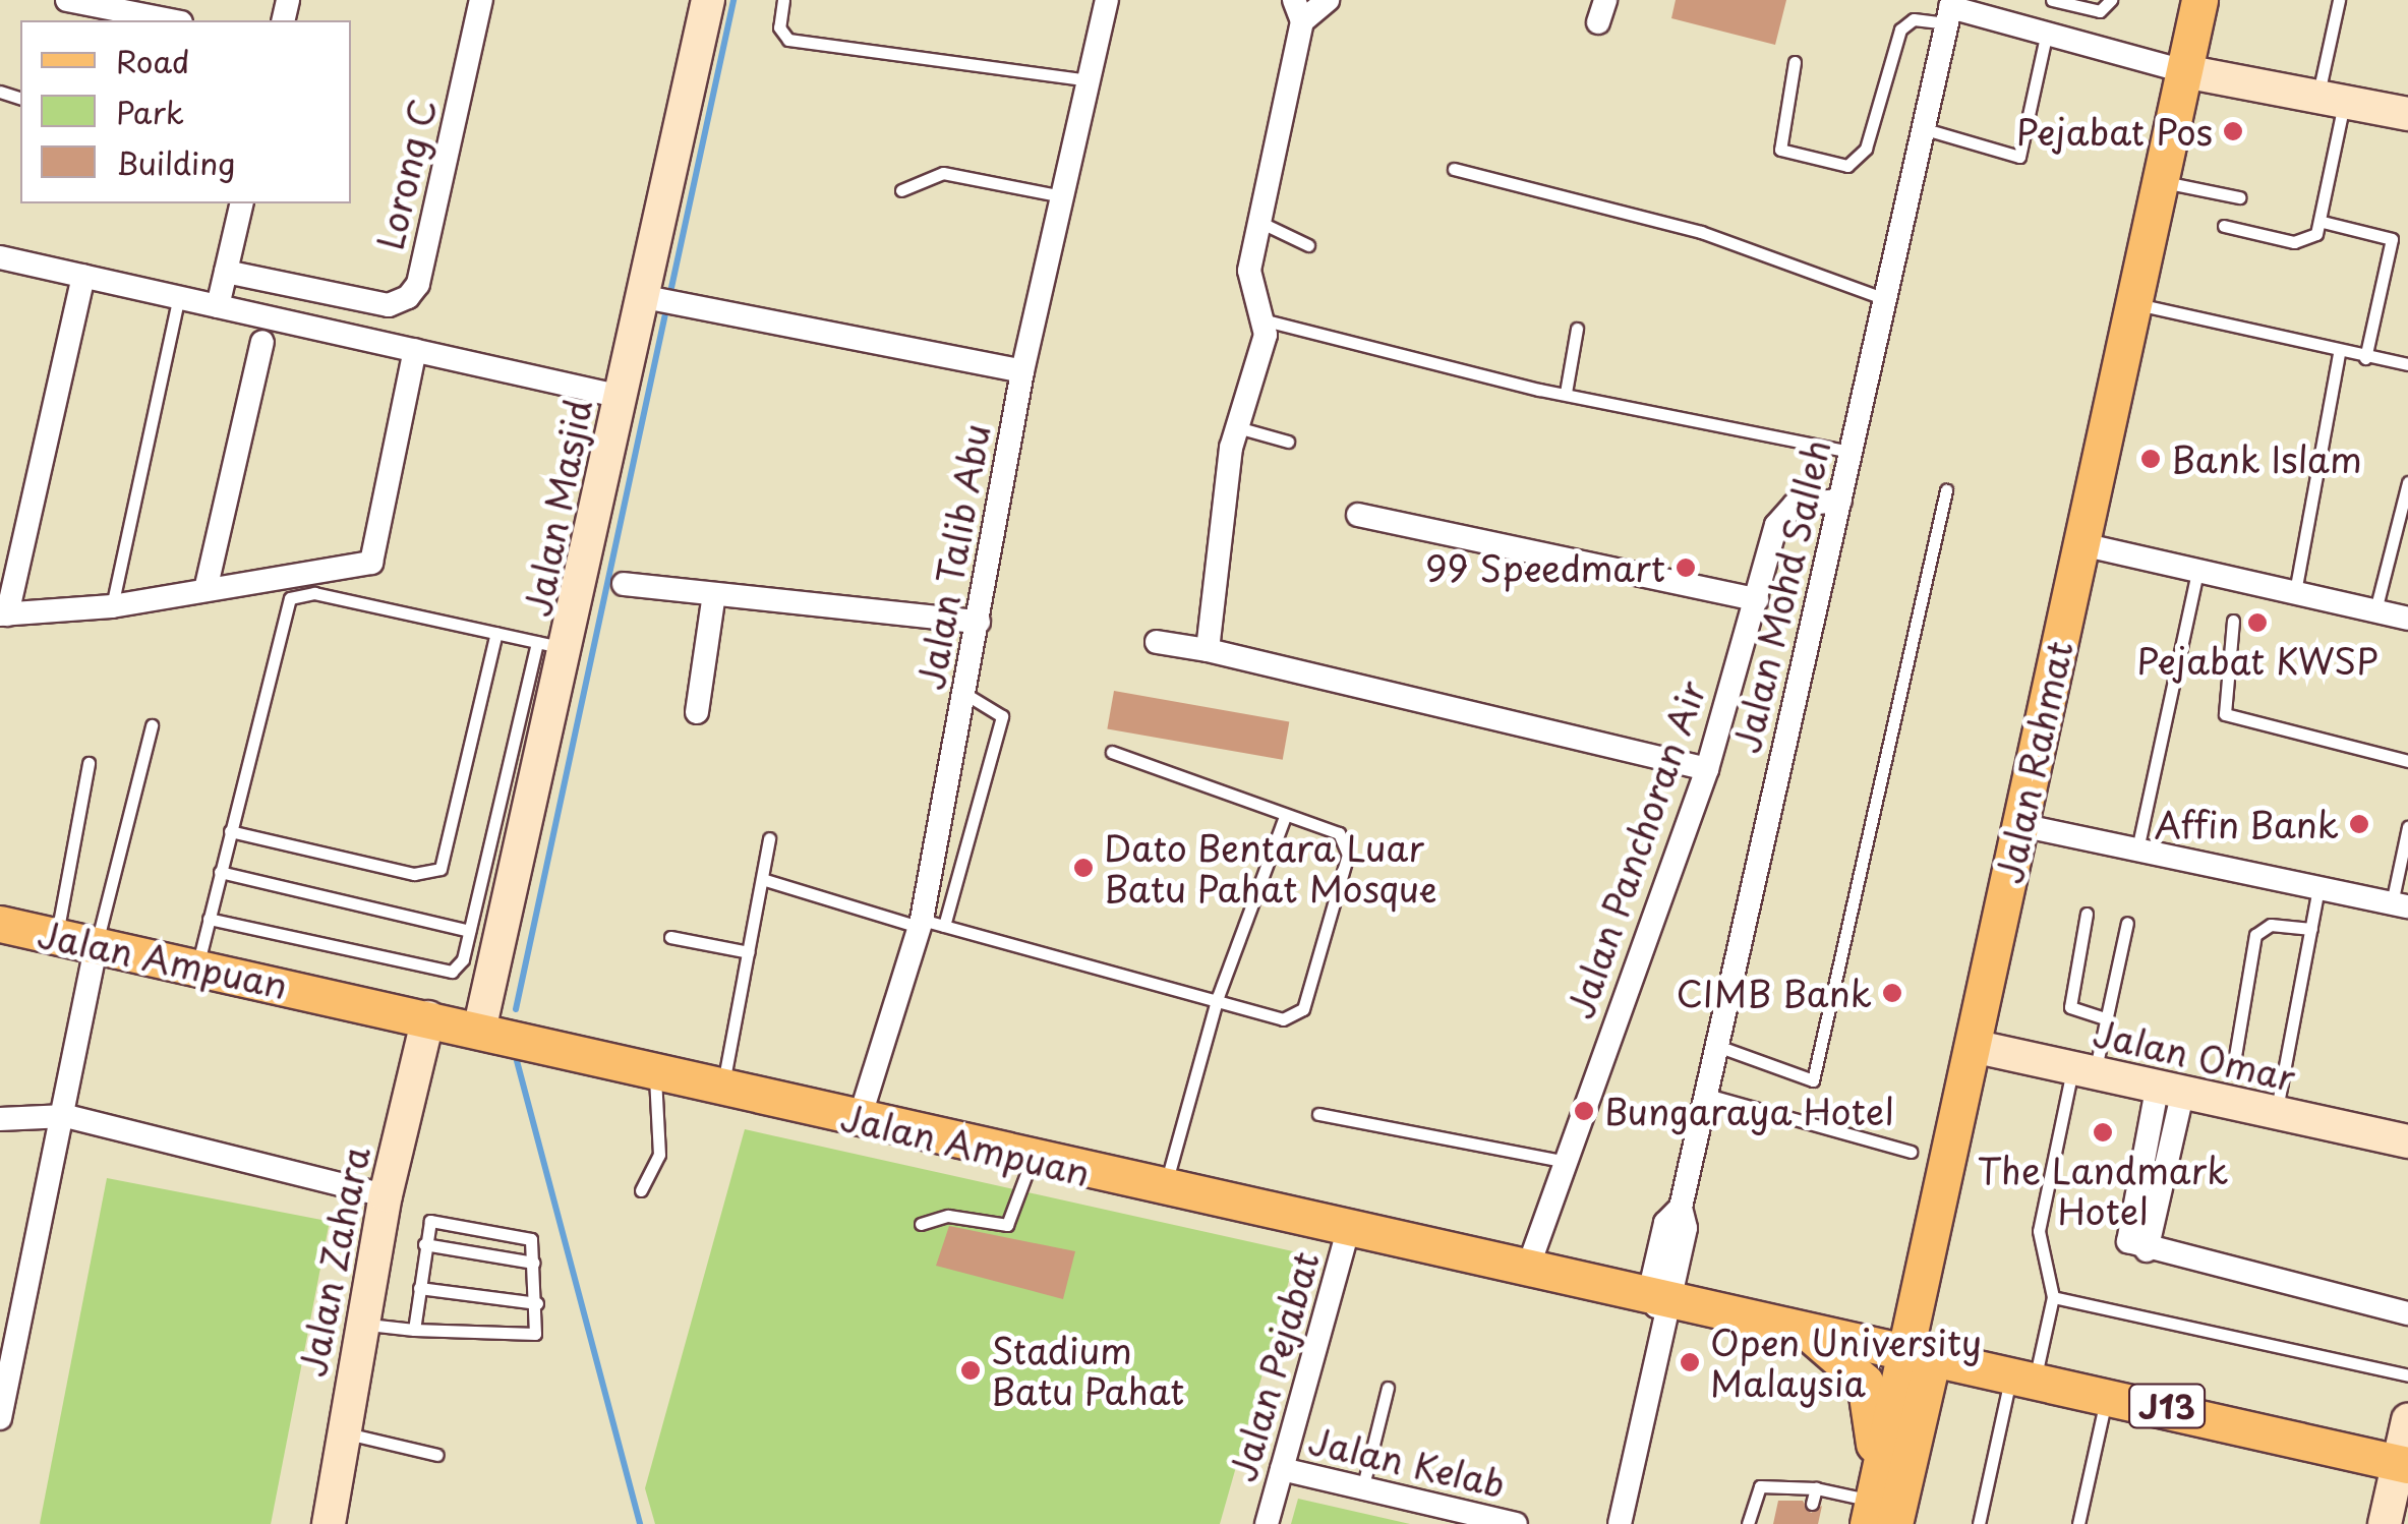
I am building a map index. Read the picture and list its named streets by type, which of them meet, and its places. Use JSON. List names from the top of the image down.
{
  "streets": {
    "main road": ["Jalan Rahmat", "Jalan Ampuan", "J13"],
    "street": [
      "Lorong C",
      "Jalan Masjid",
      "Jalan Talib Abu",
      "Jalan Mohd Salleh",
      "Jalan Panchoran Air",
      "Jalan Omar",
      "Jalan Zahara",
      "Jalan Pejabat",
      "Jalan Kelab"
    ]
  },
  "crossings": [
    ["Jalan Masjid", "Jalan Ampuan"],
    ["Jalan Talib Abu", "Jalan Ampuan"],
    ["Jalan Mohd Salleh", "Jalan Panchoran Air"],
    ["Jalan Mohd Salleh", "Jalan Ampuan"],
    ["Jalan Rahmat", "Jalan Ampuan"],
    ["Jalan Rahmat", "Jalan Omar"],
    ["Jalan Rahmat", "J13"],
    ["Jalan Panchoran Air", "Jalan Ampuan"],
    ["Jalan Ampuan", "Jalan Zahara"],
    ["Jalan Ampuan", "Jalan Pejabat"],
    ["Jalan Ampuan", "J13"],
    ["Jalan Pejabat", "Jalan Kelab"]
  ],
  "places": [
    "Pejabat Pos",
    "Bank Islam",
    "99 Speedmart",
    "Pejabat KWSP",
    "Affin Bank",
    "Dato Bentara Luar Batu Pahat Mosque",
    "CIMB Bank",
    "Bungaraya Hotel",
    "The Landmark Hotel",
    "Open University Malaysia",
    "Stadium Batu Pahat"
  ],
  "legend": ["Road", "Park", "Building"]
}
